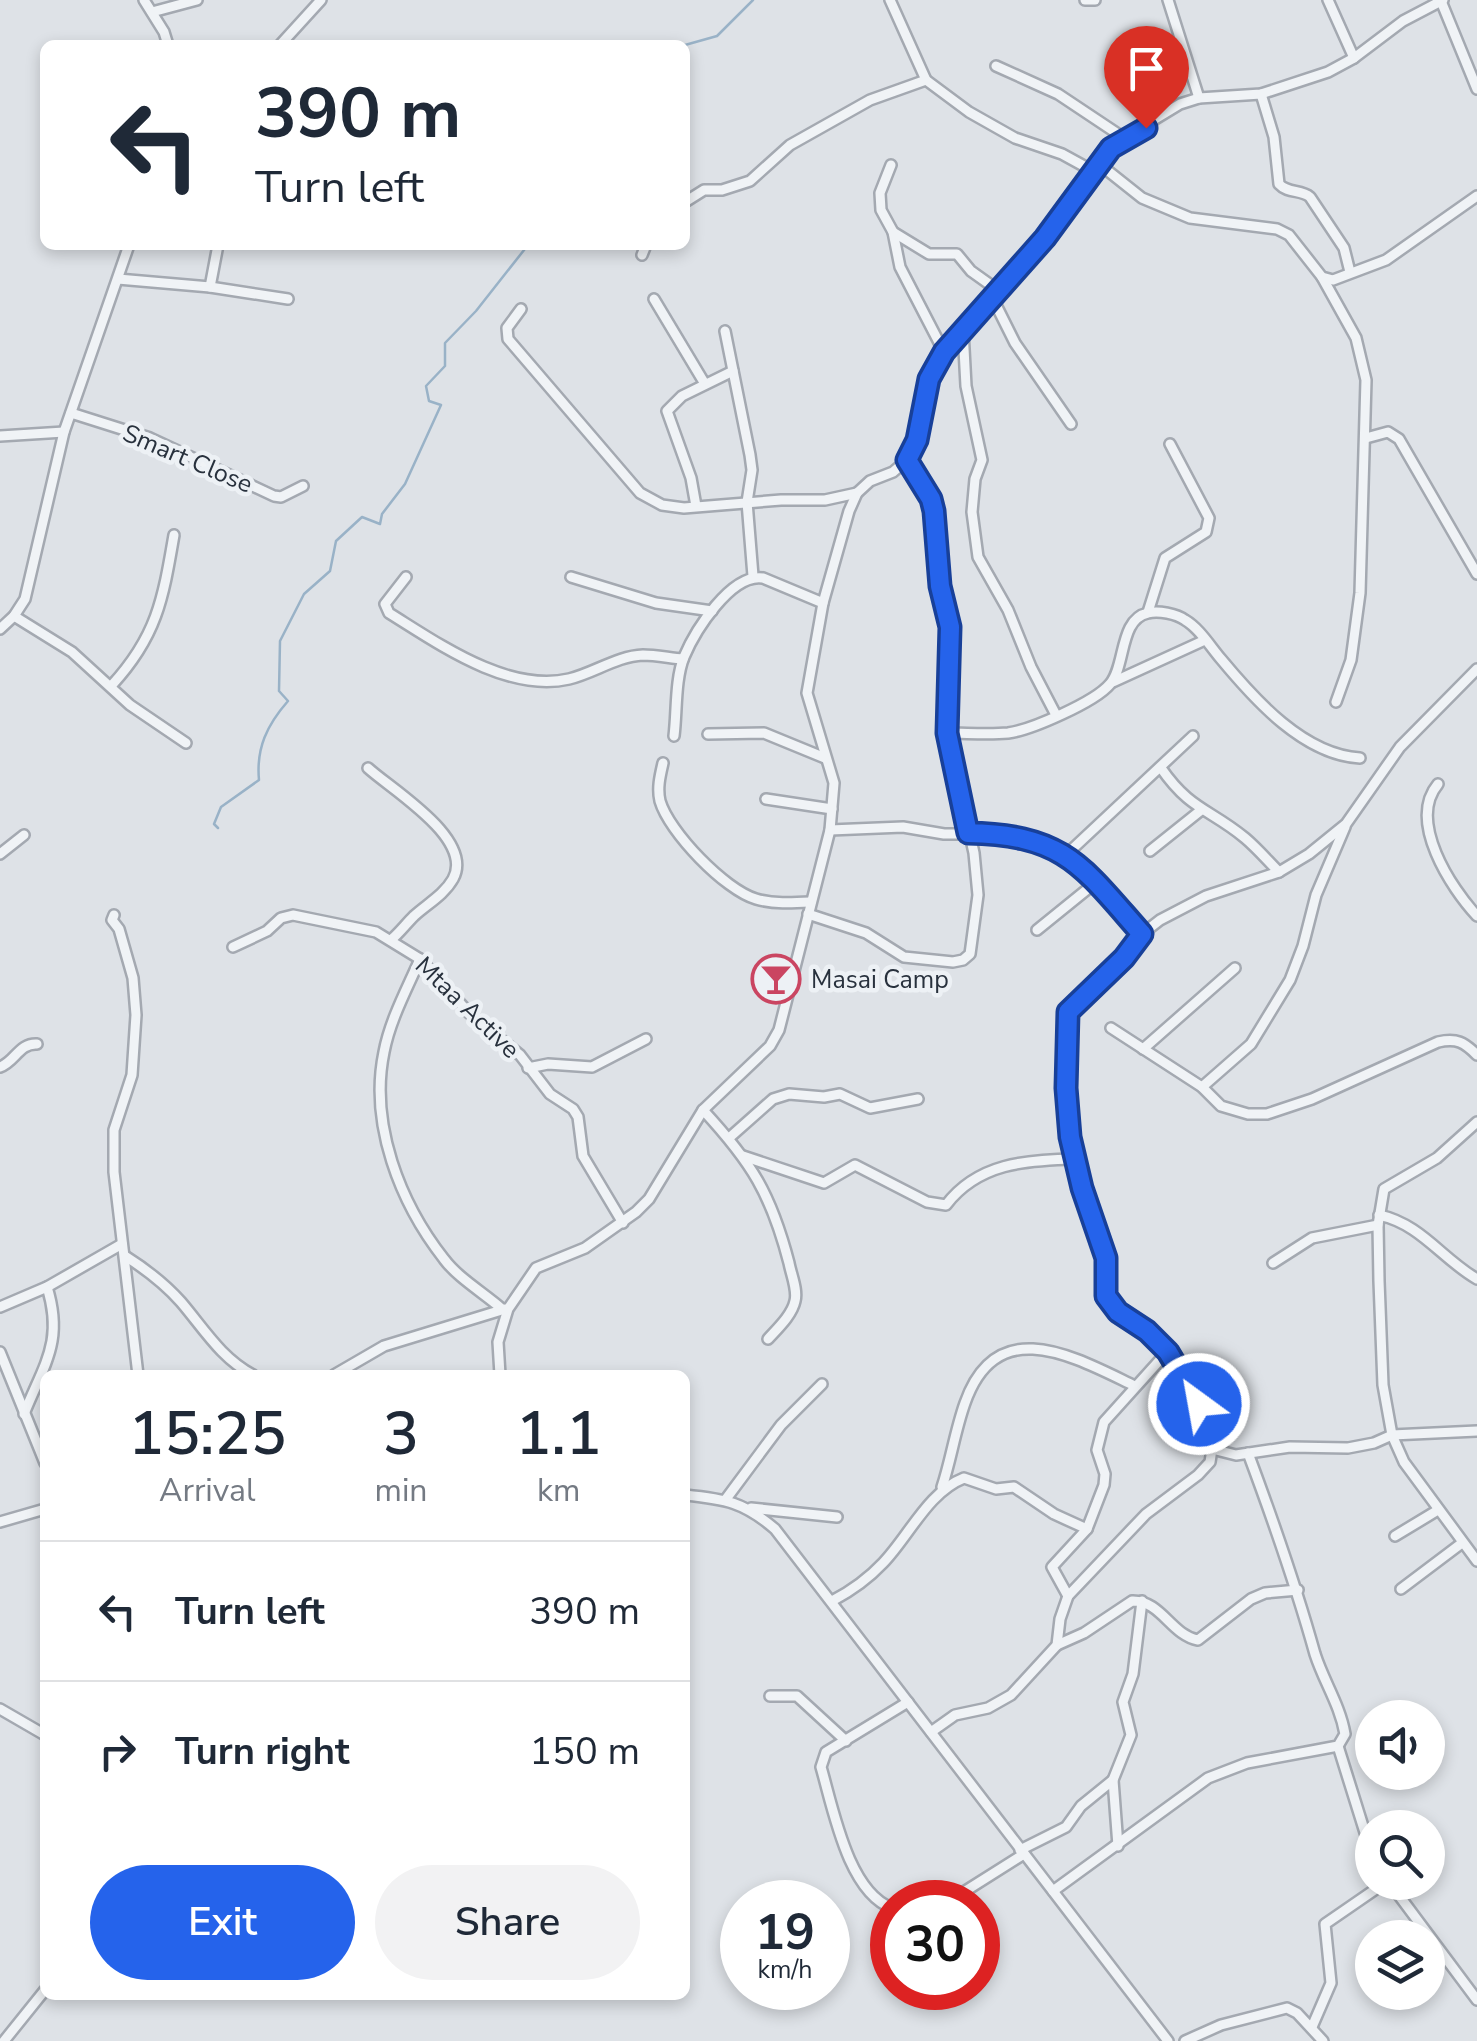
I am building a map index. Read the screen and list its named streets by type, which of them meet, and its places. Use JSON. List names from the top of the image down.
{
  "streets": {
    "street": ["Smart Close", "Mtaa Active"]
  },
  "places": {
    "bar": ["Masai Camp"]
  },
  "page": {
    "turn": ["390 m", "Turn left"],
    "eta": [
      "15:25",
      "Arrival",
      "3",
      "min",
      "1.1",
      "km"
    ],
    "list": [
      {
        "name": "Turn left",
        "value": "390 m"
      },
      {
        "name": "Turn right",
        "value": "150 m"
      }
    ],
    "buttons": ["Exit", "Share"],
    "speed": "19 km/h",
    "limit": "30"
  }
}
